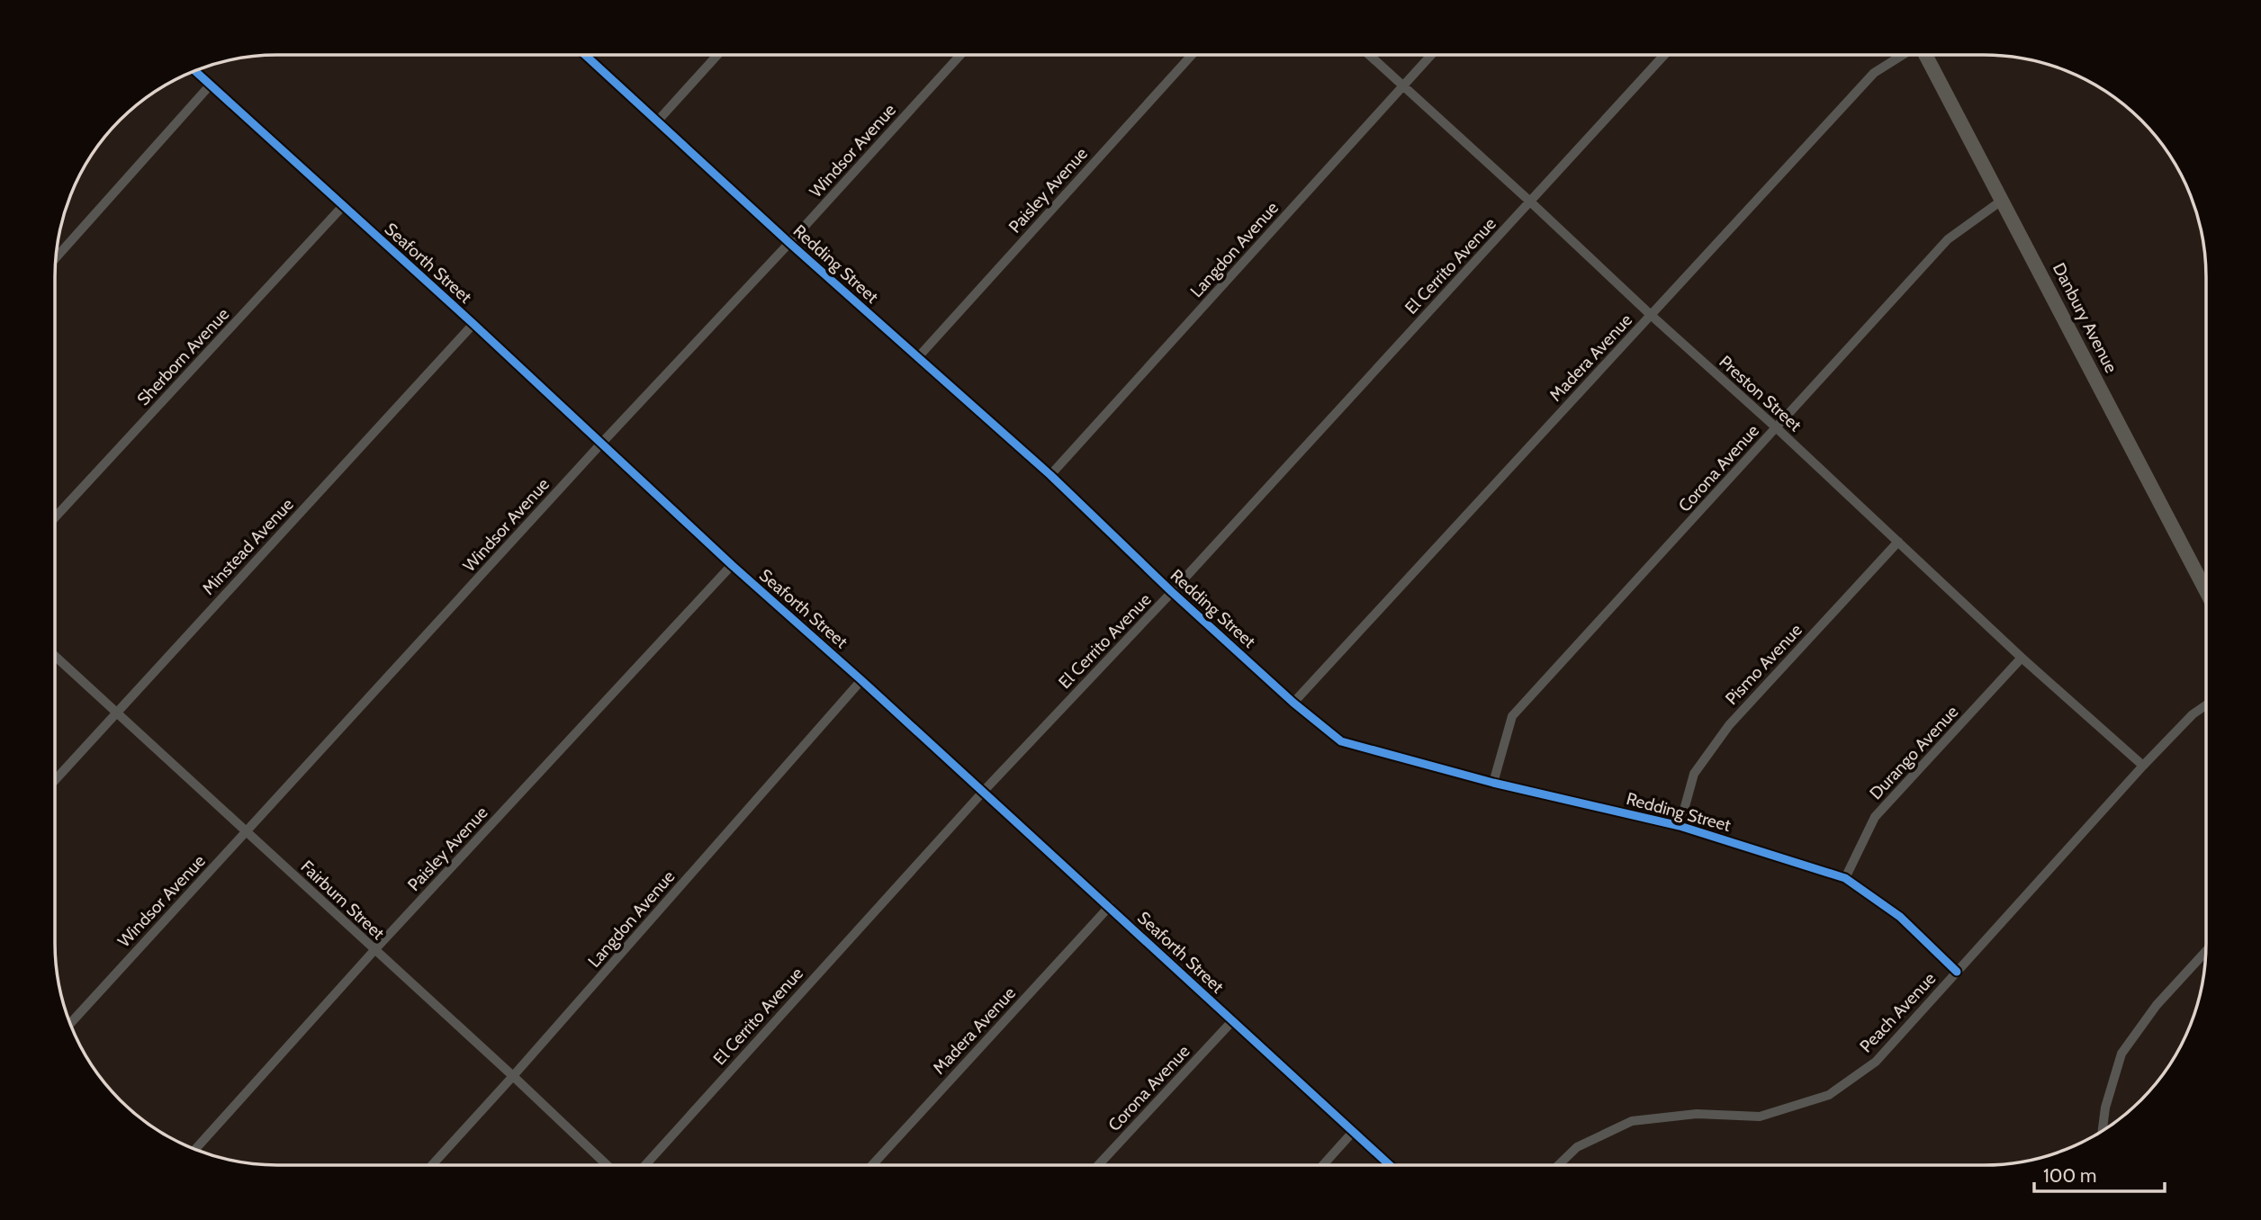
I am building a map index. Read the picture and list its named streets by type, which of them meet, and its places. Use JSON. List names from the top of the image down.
{
  "streets": {
    "street": [
      "Windsor Avenue",
      "Paisley Avenue",
      "Langdon Avenue",
      "Seaforth Street",
      "Redding Street",
      "El Cerrito Avenue",
      "Danbury Avenue",
      "Sherborn Avenue",
      "Madera Avenue",
      "Preston Street",
      "Corona Avenue",
      "Minstead Avenue",
      "Pismo Avenue",
      "Durango Avenue",
      "Fairburn Street",
      "Peach Avenue"
    ]
  },
  "crossings": [
    ["Windsor Avenue", "Seaforth Street"],
    ["Windsor Avenue", "Redding Street"],
    ["Windsor Avenue", "Fairburn Street"],
    ["Paisley Avenue", "Seaforth Street"],
    ["Paisley Avenue", "Redding Street"],
    ["Paisley Avenue", "Fairburn Street"],
    ["Langdon Avenue", "Seaforth Street"],
    ["Langdon Avenue", "Redding Street"],
    ["Langdon Avenue", "Preston Street"],
    ["Langdon Avenue", "Fairburn Street"],
    ["Seaforth Street", "El Cerrito Avenue"],
    ["Seaforth Street", "Sherborn Avenue"],
    ["Seaforth Street", "Madera Avenue"],
    ["Seaforth Street", "Corona Avenue"],
    ["Seaforth Street", "Minstead Avenue"],
    ["Redding Street", "El Cerrito Avenue"],
    ["Redding Street", "Madera Avenue"],
    ["Redding Street", "Corona Avenue"],
    ["Redding Street", "Pismo Avenue"],
    ["Redding Street", "Durango Avenue"],
    ["Redding Street", "Peach Avenue"],
    ["El Cerrito Avenue", "Preston Street"],
    ["Danbury Avenue", "Corona Avenue"],
    ["Madera Avenue", "Preston Street"],
    ["Preston Street", "Corona Avenue"],
    ["Preston Street", "Pismo Avenue"],
    ["Preston Street", "Durango Avenue"],
    ["Preston Street", "Peach Avenue"],
    ["Minstead Avenue", "Fairburn Street"]
  ],
  "scale_bar": "100 m"
}
